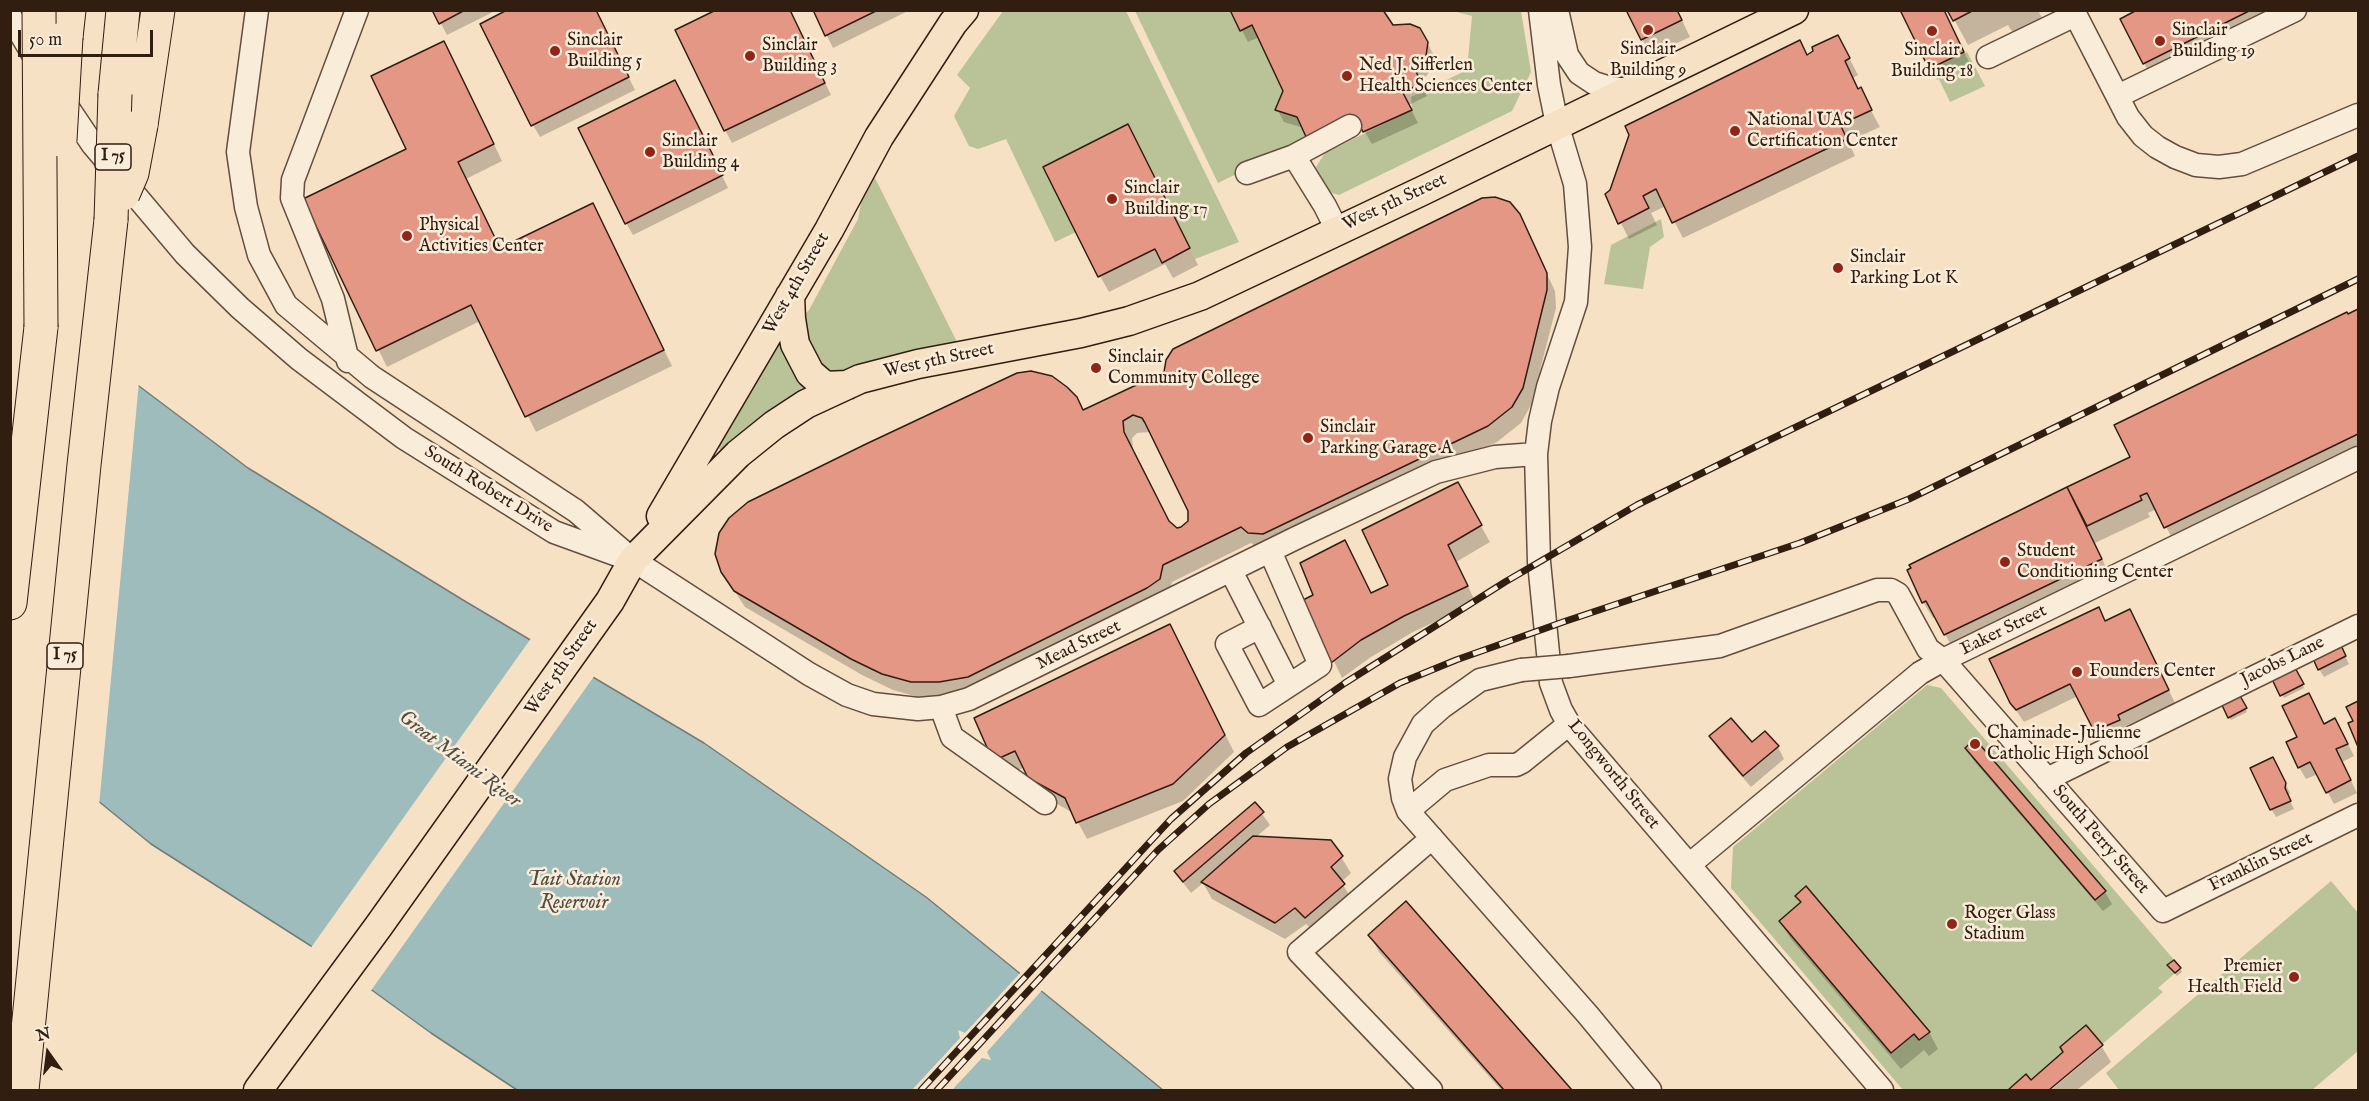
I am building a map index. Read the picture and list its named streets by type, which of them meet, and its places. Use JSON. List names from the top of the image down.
{
  "streets": {
    "highway": ["I 75"],
    "main road": ["West 5th Street", "West 4th Street"],
    "street": [
      "South Robert Drive",
      "Eaker Street",
      "Mead Street",
      "Jacobs Lane",
      "Longworth Street",
      "South Perry Street",
      "Franklin Street"
    ]
  },
  "crossings": [
    ["West 5th Street", "West 4th Street"],
    ["West 5th Street", "South Robert Drive"],
    ["West 5th Street", "Mead Street"],
    ["West 5th Street", "Longworth Street"],
    ["West 4th Street", "South Robert Drive"],
    ["West 4th Street", "Mead Street"],
    ["South Robert Drive", "Mead Street"],
    ["Eaker Street", "Longworth Street"],
    ["Eaker Street", "South Perry Street"],
    ["Mead Street", "Longworth Street"],
    ["Jacobs Lane", "South Perry Street"],
    ["South Perry Street", "Franklin Street"]
  ],
  "water": ["Great Miami River", "Tait Station Reservoir"],
  "places": [
    "Sinclair Building 9",
    "Sinclair Building 18",
    "Sinclair Building 19",
    "Sinclair Building 5",
    "Sinclair Building 3",
    "Ned J. Sifferlen Health Sciences Center",
    "National UAS Certification Center",
    "Sinclair Building 4",
    "Sinclair Building 17",
    "Physical Activities Center",
    "Sinclair Parking Lot K",
    "Sinclair Community College",
    "Sinclair Parking Garage A",
    "Student Conditioning Center",
    "Founders Center",
    "Chaminade-Julienne Catholic High School",
    "Roger Glass Stadium",
    "Premier Health Field"
  ],
  "scale_bar": "50 m",
  "north": "top"
}
